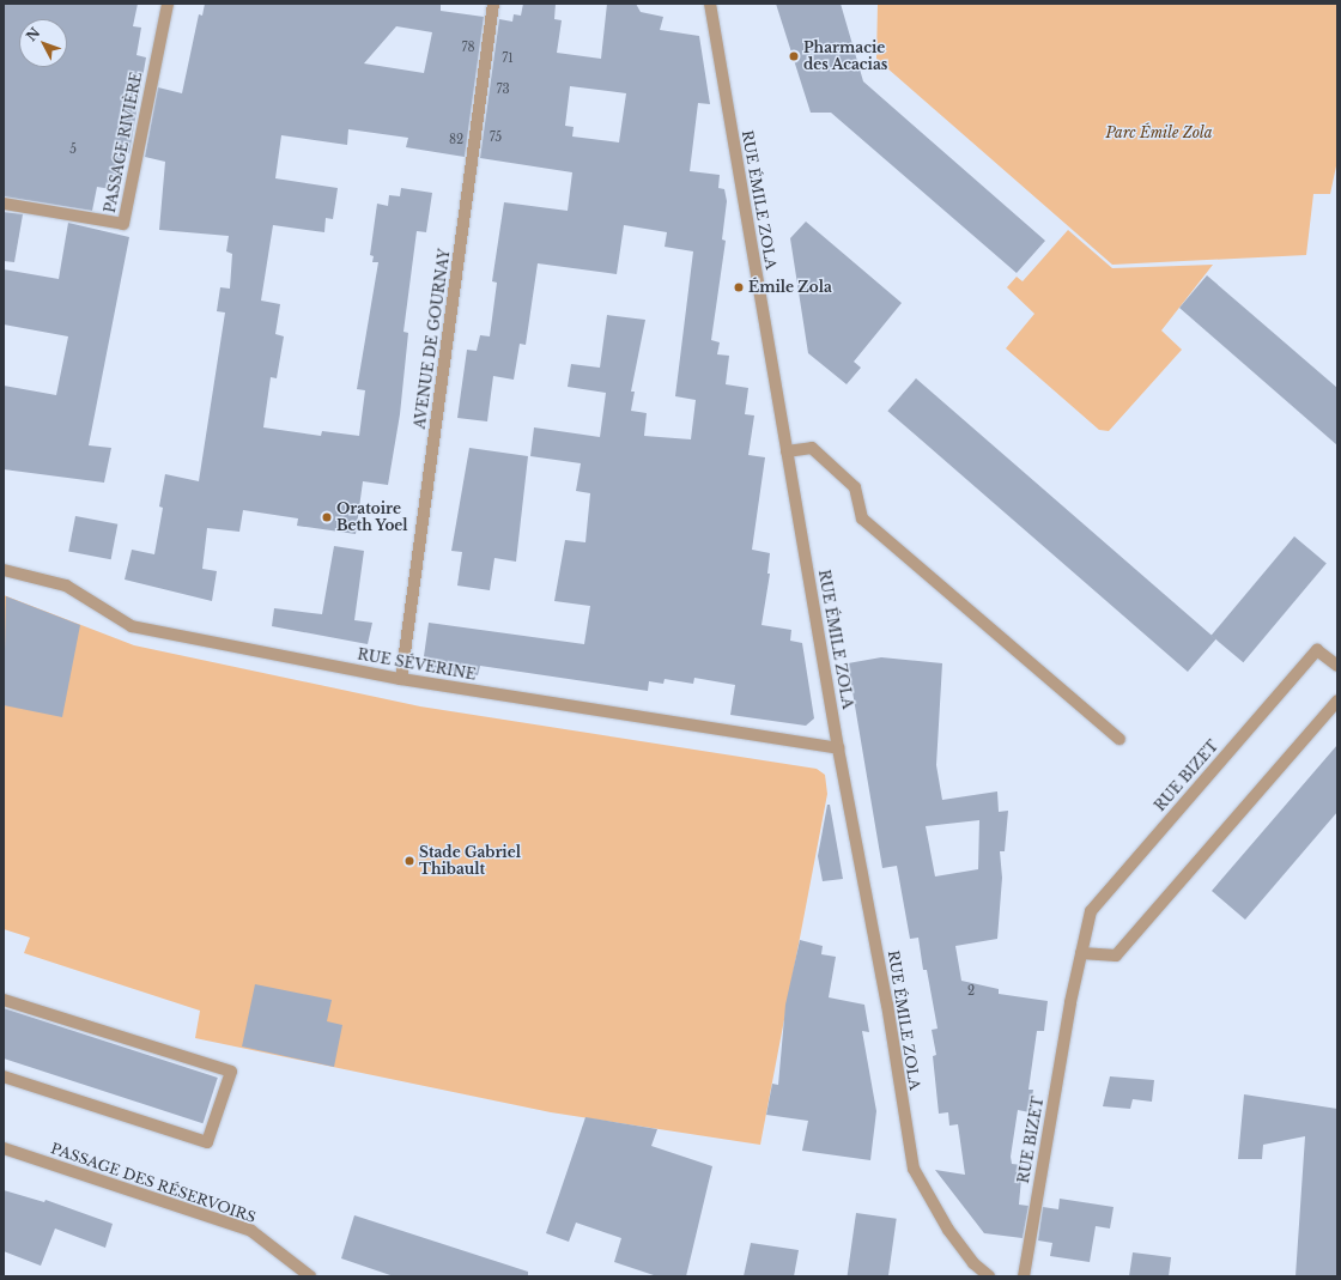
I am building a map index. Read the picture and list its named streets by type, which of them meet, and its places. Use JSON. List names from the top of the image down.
{
  "streets": {
    "street": [
      "PASSAGE RIVIÈRE",
      "RUE ÉMILE ZOLA",
      "AVENUE DE GOURNAY",
      "RUE SÉVERINE",
      "RUE BIZET",
      "PASSAGE DES RÉSERVOIRS"
    ]
  },
  "crossings": [
    ["RUE ÉMILE ZOLA", "RUE SÉVERINE"],
    ["AVENUE DE GOURNAY", "RUE SÉVERINE"]
  ],
  "parks": ["Parc Émile Zola"],
  "places": [
    "Pharmacie des Acacias",
    "Émile Zola",
    "Oratoire Beth Yoel",
    "Stade Gabriel Thibault"
  ],
  "house_numbers": [
    "78",
    "71",
    "73",
    "75",
    "82",
    "5",
    "2"
  ],
  "north": "top left"
}
